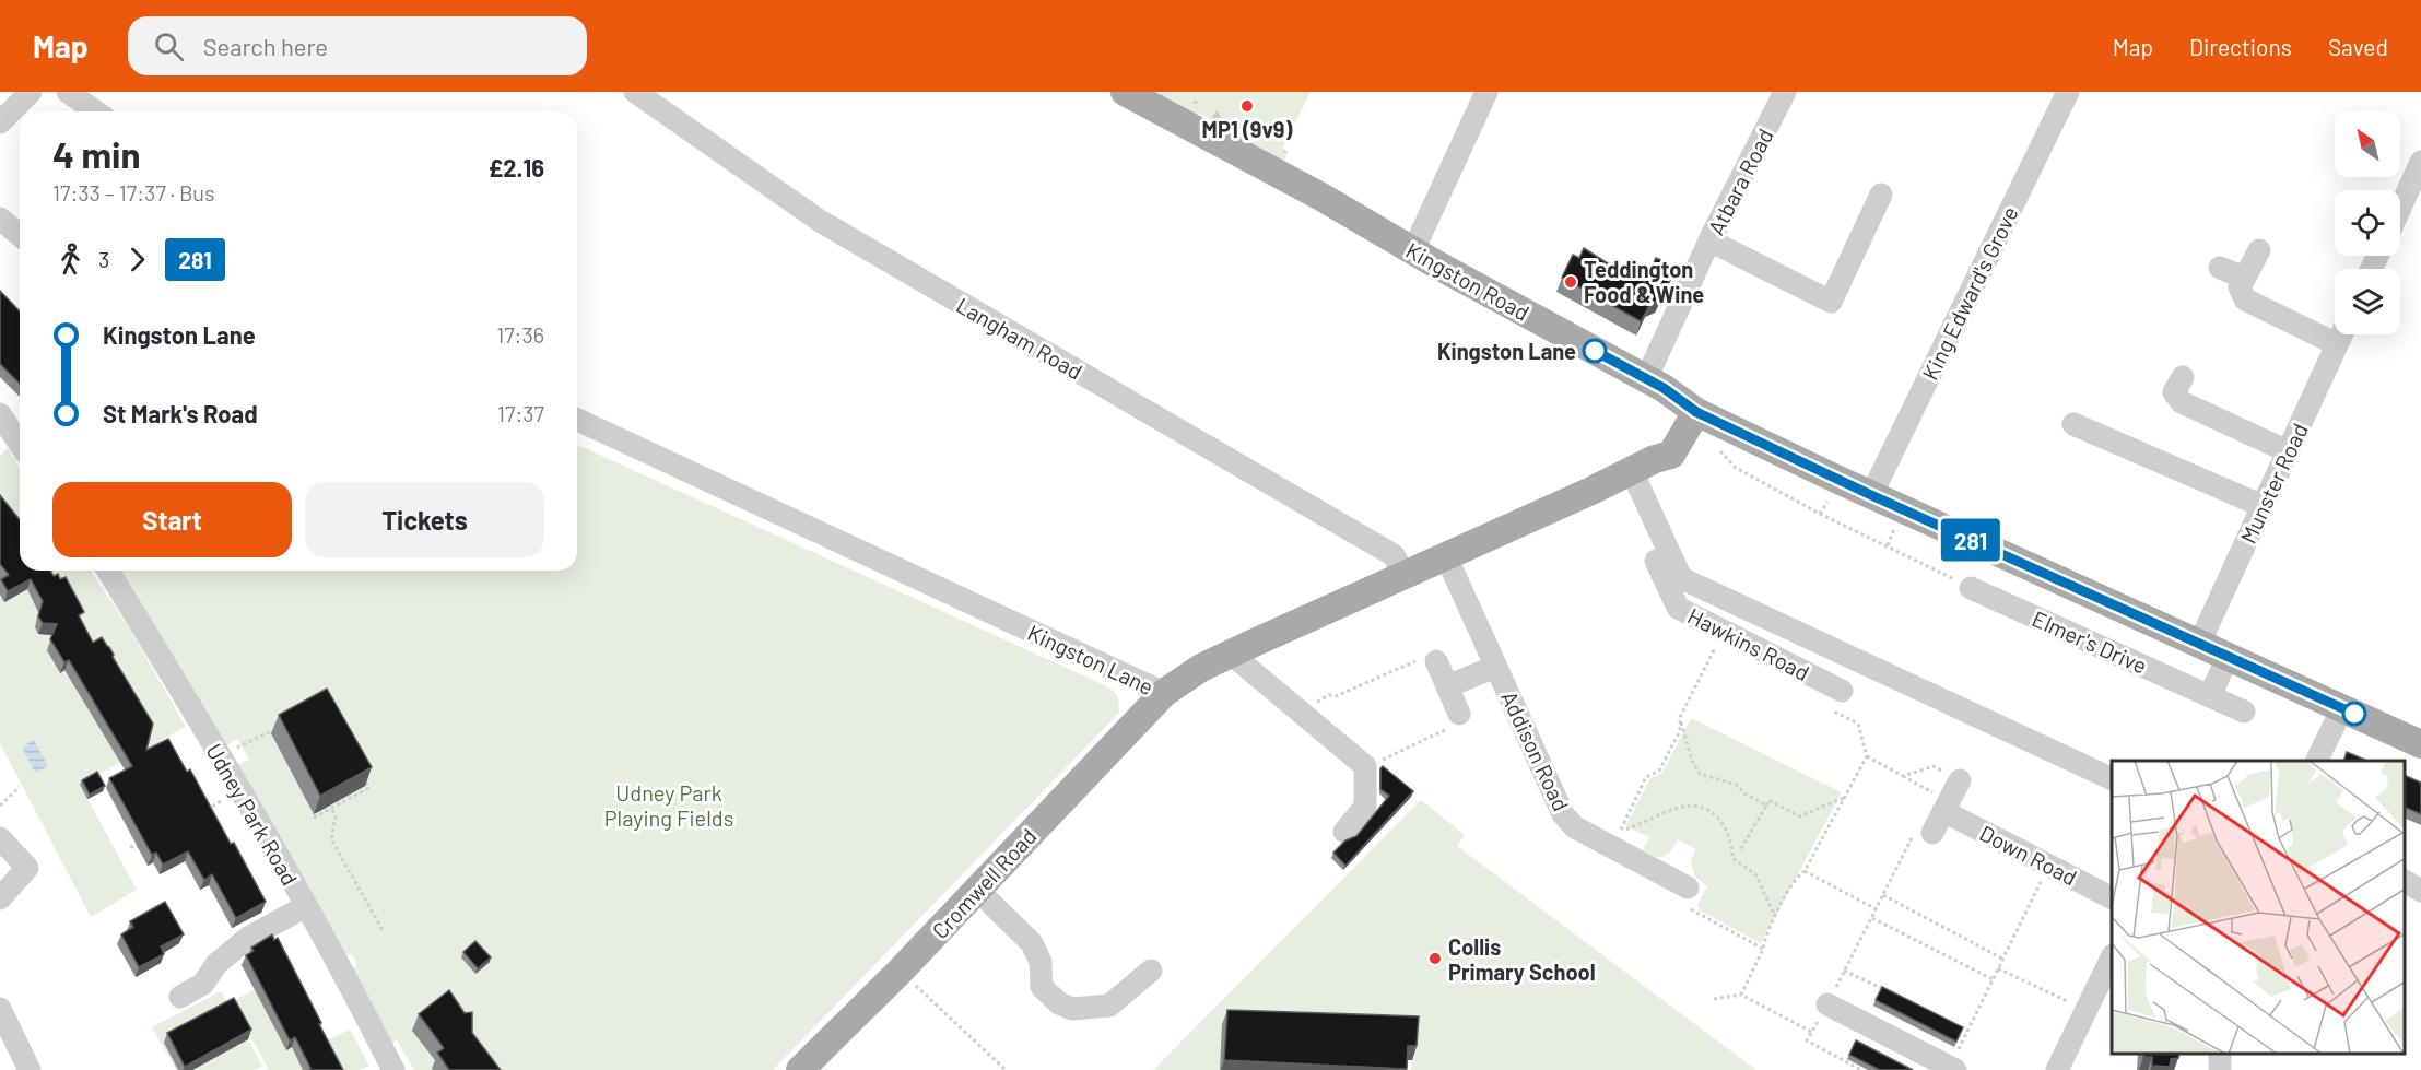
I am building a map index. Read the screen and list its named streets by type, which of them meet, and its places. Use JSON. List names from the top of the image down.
{
  "streets": {
    "main road": ["Kingston Road", "Kingston Lane", "Cromwell Road"],
    "street": [
      "Atbara Road",
      "King Edward's Grove",
      "Langham Road",
      "Munster Road",
      "Elmer's Drive",
      "Hawkins Road",
      "Addison Road",
      "Udney Park Road",
      "Down Road"
    ]
  },
  "crossings": [
    ["Atbara Road", "Kingston Road"],
    ["Kingston Road", "King Edward's Grove"],
    ["Kingston Road", "Munster Road"],
    ["Kingston Road", "Kingston Lane"],
    ["Langham Road", "Kingston Lane"],
    ["Hawkins Road", "Kingston Lane"],
    ["Kingston Lane", "Addison Road"],
    ["Kingston Lane", "Cromwell Road"]
  ],
  "parks": ["Udney Park Playing Fields"],
  "places": [
    "MP1 (9v9)",
    "Teddington Food & Wine",
    "Kingston Lane",
    "Collis Primary School"
  ],
  "lines": ["bus line 281"],
  "north": "top left",
  "page": {
    "header": "Map",
    "search": "Search here",
    "nav": ["Map", "Directions", "Saved"],
    "on_map": "281",
    "heading": ["4 min", "17:33 – 17:37 · Bus", "£2.16"],
    "legs": ["3", "281"],
    "list": [
      {
        "name": "Kingston Lane",
        "value": "17:36"
      },
      {
        "name": "St Mark's Road",
        "value": "17:37"
      }
    ],
    "buttons": ["Start", "Tickets"]
  }
}
